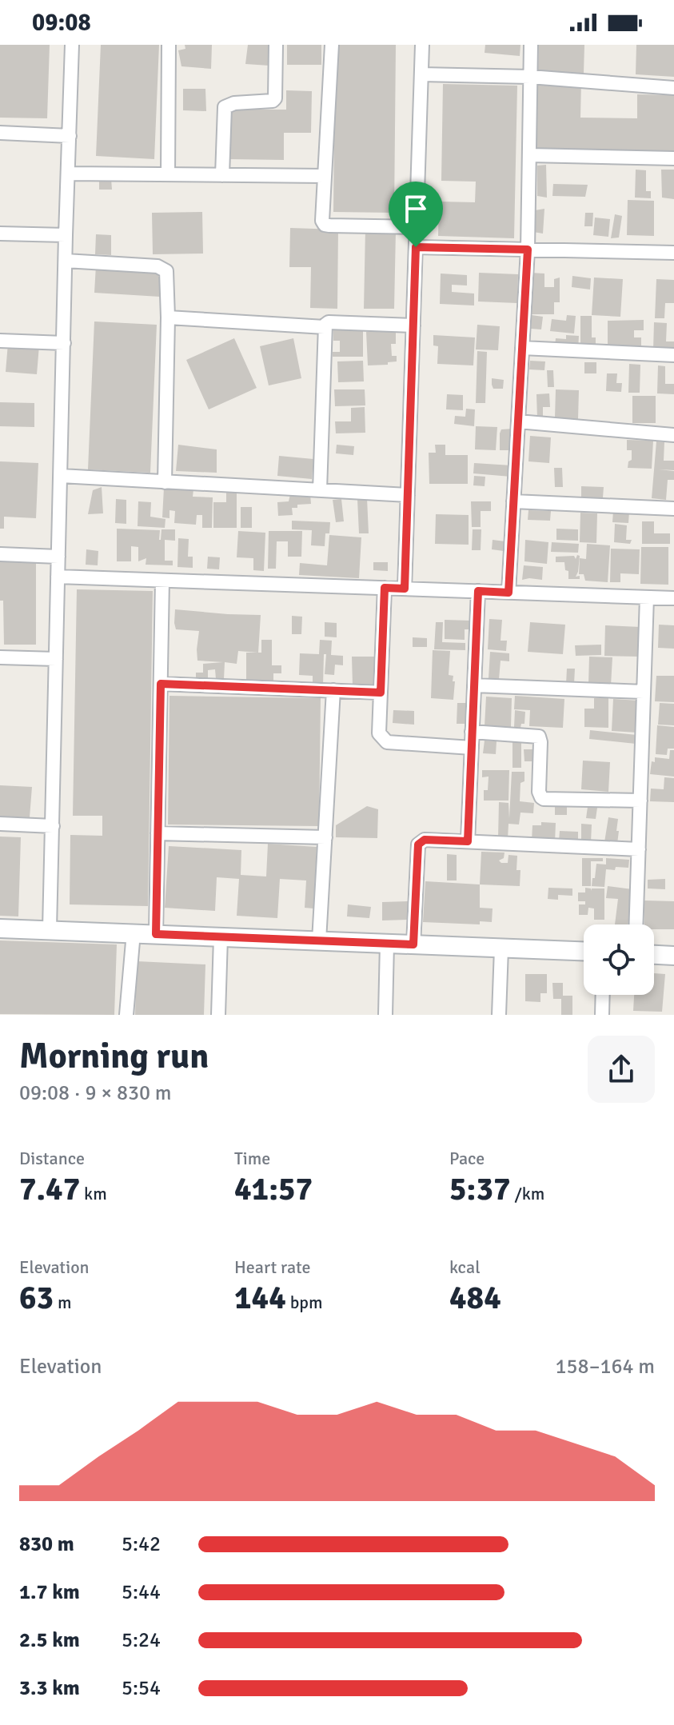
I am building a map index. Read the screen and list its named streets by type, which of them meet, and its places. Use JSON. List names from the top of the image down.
{
  "page": {
    "status": "09:08",
    "heading": ["Morning run", "09:08 · 9 × 830 m"],
    "stats": [
      ["Distance", "7.47 km"],
      ["Time", "41:57"],
      ["Pace", "5:37 /km"],
      ["Elevation", "63 m"],
      ["Heart rate", "144 bpm"],
      ["kcal", "484"]
    ],
    "chart": ["Elevation", "158–164 m"],
    "list": [
      {
        "name": "830 m",
        "note": "5:42"
      },
      {
        "name": "1.7 km",
        "note": "5:44"
      },
      {
        "name": "2.5 km",
        "note": "5:24"
      },
      {
        "name": "3.3 km",
        "note": "5:54"
      }
    ]
  }
}
